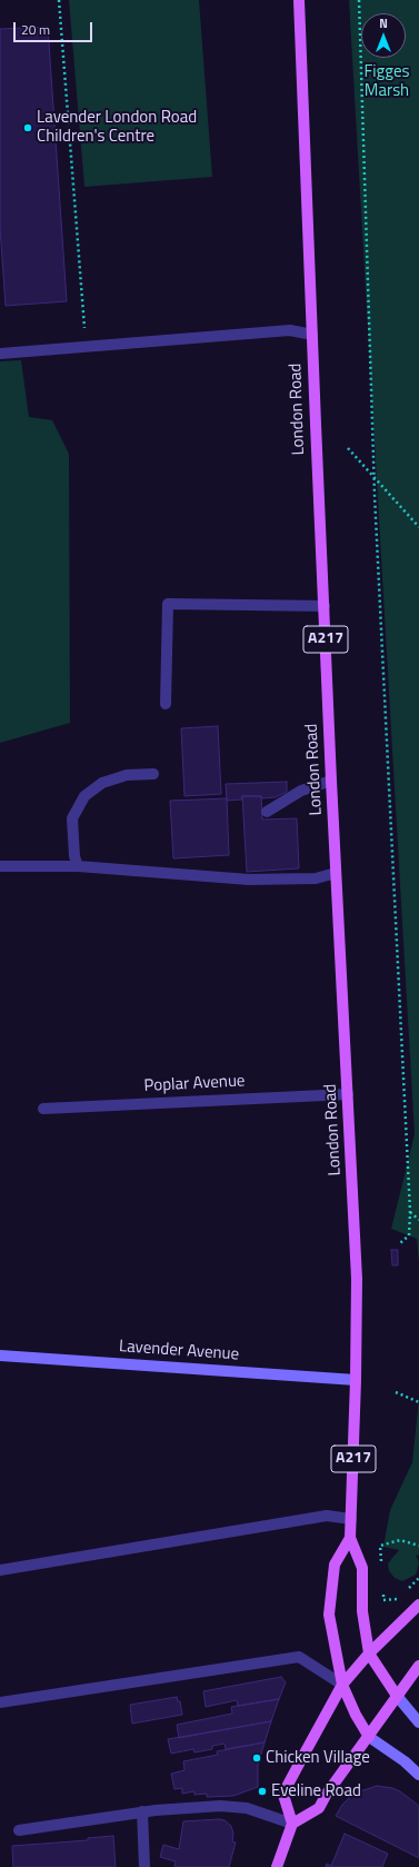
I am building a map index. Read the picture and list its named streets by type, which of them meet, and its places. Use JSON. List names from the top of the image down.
{
  "streets": {
    "main road": ["London Road", "A217"],
    "street": ["Poplar Avenue", "Lavender Avenue"]
  },
  "crossings": [
    ["London Road", "Poplar Avenue"],
    ["London Road", "Lavender Avenue"]
  ],
  "parks": ["Figges Marsh"],
  "places": ["Lavender London Road Children's Centre", "Chicken Village", "Eveline Road"],
  "scale_bar": "20 m",
  "north": "top"
}
